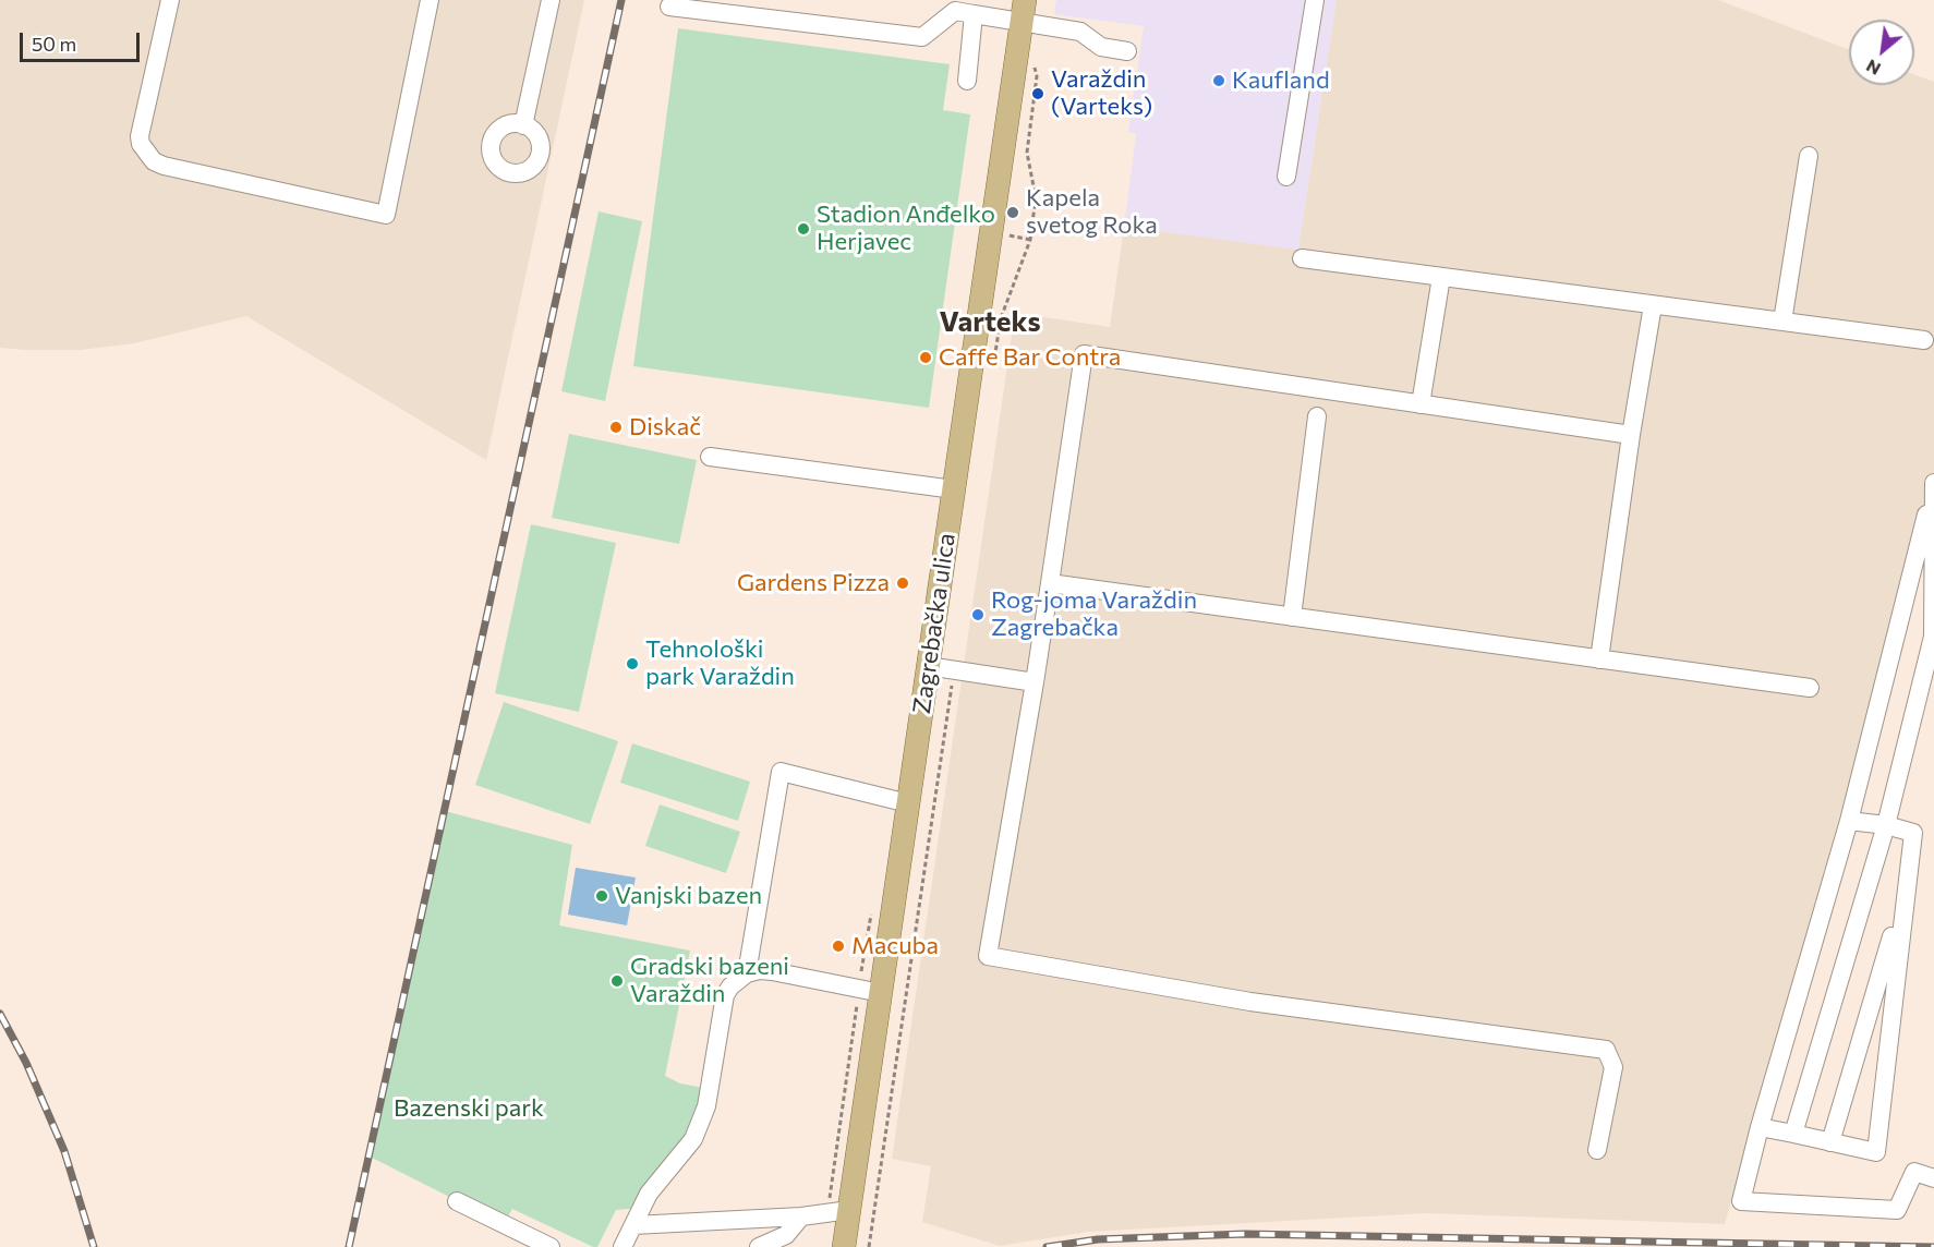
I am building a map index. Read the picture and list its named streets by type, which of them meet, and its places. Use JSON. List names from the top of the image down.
{
  "streets": {
    "main road": ["Zagrebačka ulica"]
  },
  "districts": ["Varteks"],
  "parks": ["Bazenski park"],
  "places": [
    "Kaufland",
    "Varaždin (Varteks)",
    "Kapela svetog Roka",
    "Stadion Anđelko Herjavec",
    "Caffe Bar Contra",
    "Diskač",
    "Gardens Pizza",
    "Rog-joma Varaždin Zagrebačka",
    "Tehnološki park Varaždin",
    "Vanjski bazen",
    "Macuba",
    "Gradski bazeni Varaždin"
  ],
  "scale_bar": "50 m",
  "north": "bottom left"
}
